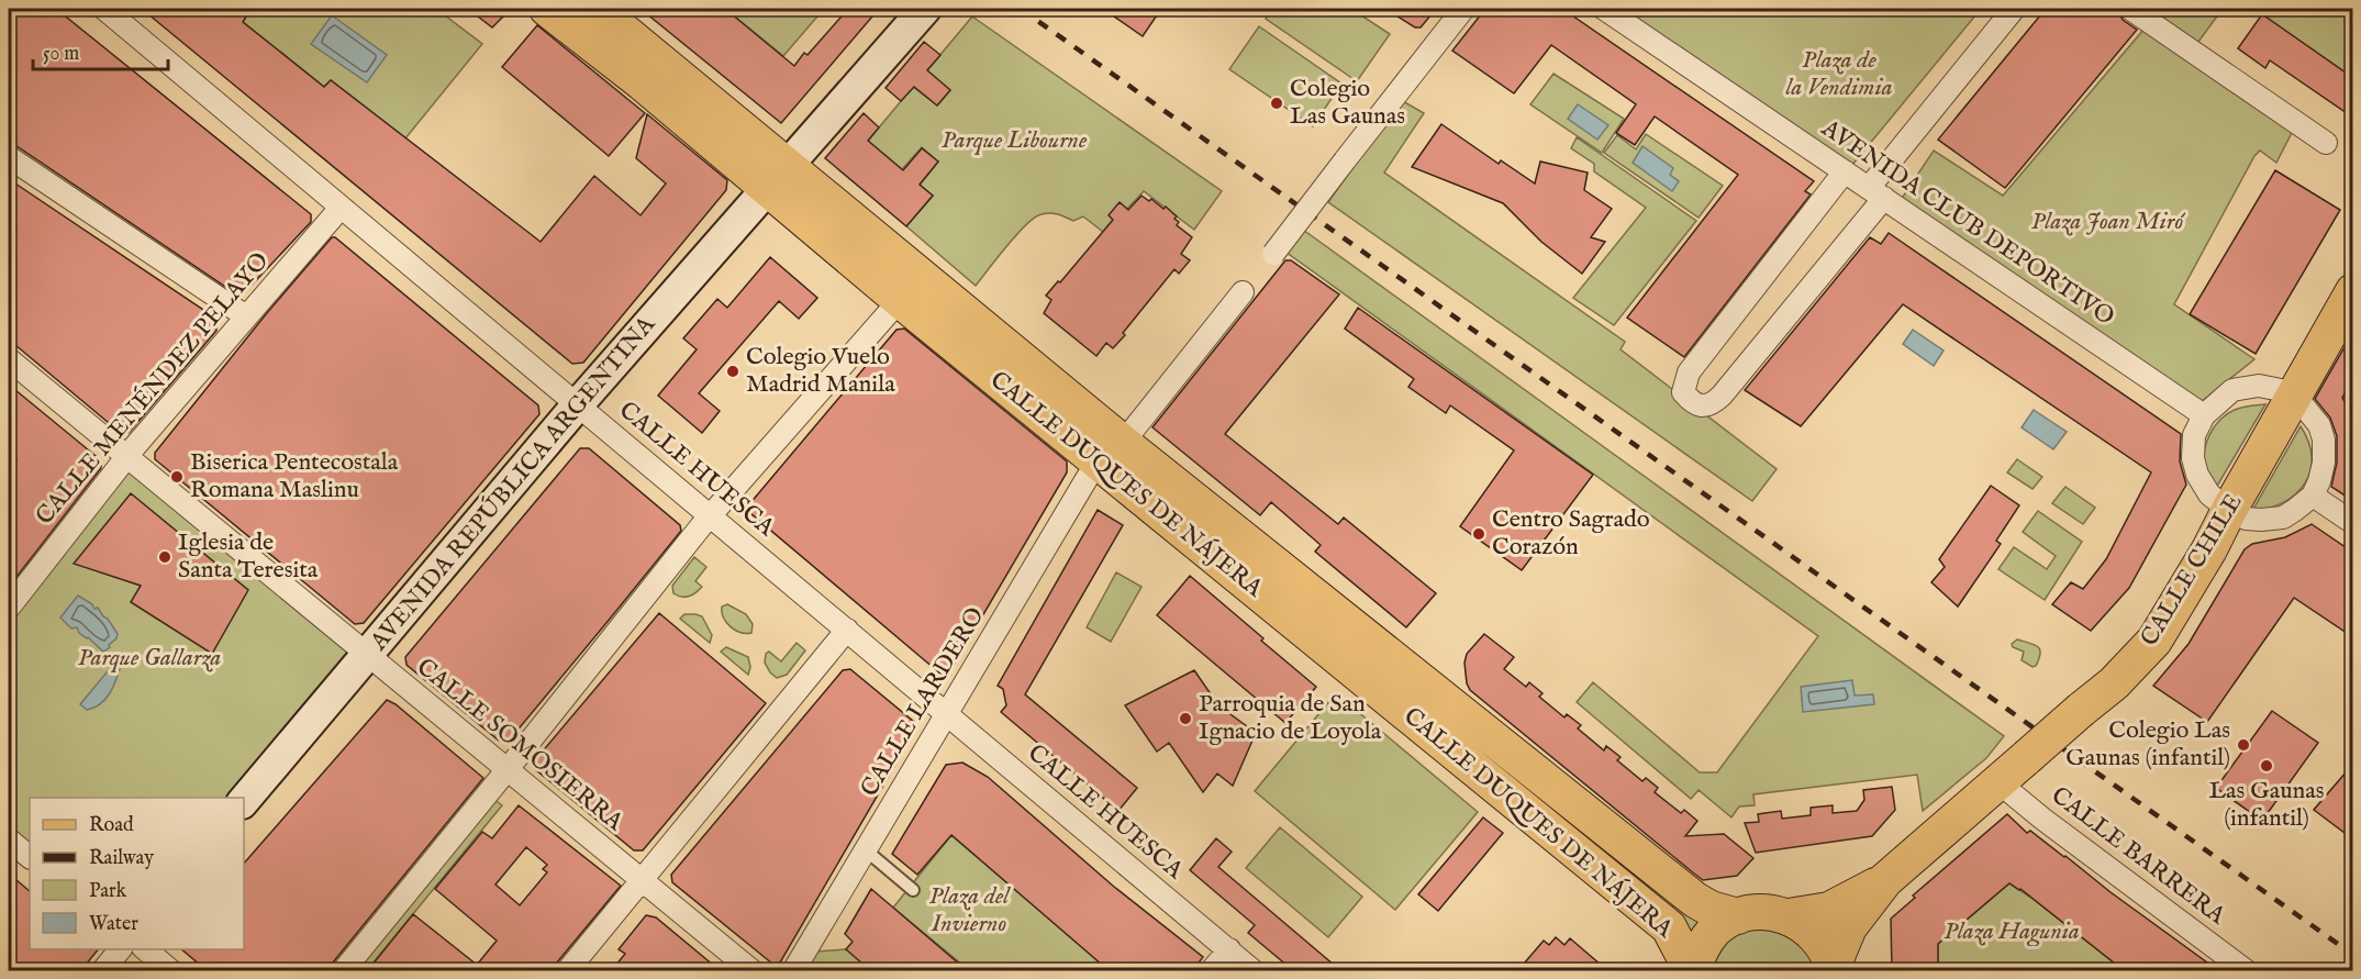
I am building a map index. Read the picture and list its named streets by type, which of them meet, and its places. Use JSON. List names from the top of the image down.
{
  "streets": {
    "main road": ["AVENIDA REPÚBLICA ARGENTINA", "CALLE DUQUES DE NÁJERA", "CALLE CHILE"],
    "street": [
      "AVENIDA CLUB DEPORTIVO",
      "CALLE MENÉNDEZ PELAYO",
      "CALLE HUESCA",
      "CALLE LARDERO",
      "CALLE SOMOSIERRA",
      "CALLE BARRERA"
    ]
  },
  "crossings": [
    ["CALLE MENÉNDEZ PELAYO", "CALLE HUESCA"],
    ["CALLE MENÉNDEZ PELAYO", "CALLE SOMOSIERRA"],
    ["CALLE HUESCA", "AVENIDA REPÚBLICA ARGENTINA"],
    ["CALLE HUESCA", "CALLE LARDERO"],
    ["AVENIDA REPÚBLICA ARGENTINA", "CALLE DUQUES DE NÁJERA"],
    ["AVENIDA REPÚBLICA ARGENTINA", "CALLE SOMOSIERRA"],
    ["CALLE DUQUES DE NÁJERA", "CALLE LARDERO"],
    ["CALLE CHILE", "CALLE BARRERA"]
  ],
  "parks": [
    "Plaza de la Vendimia",
    "Parque Libourne",
    "Plaza Joan Miró",
    "Parque Gallarza",
    "Plaza del Invierno",
    "Plaza Hagunia"
  ],
  "places": [
    "Colegio Las Gaunas",
    "Colegio Vuelo Madrid Manila",
    "Biserica Pentecostala Romana Maslinu",
    "Centro Sagrado Corazón",
    "Iglesia de Santa Teresita",
    "Parroquia de San Ignacio de Loyola",
    "Colegio Las Gaunas (infantil)",
    "Las Gaunas (infantil)"
  ],
  "legend": [
    "Road",
    "Railway",
    "Park",
    "Water"
  ],
  "scale_bar": "50 m"
}
